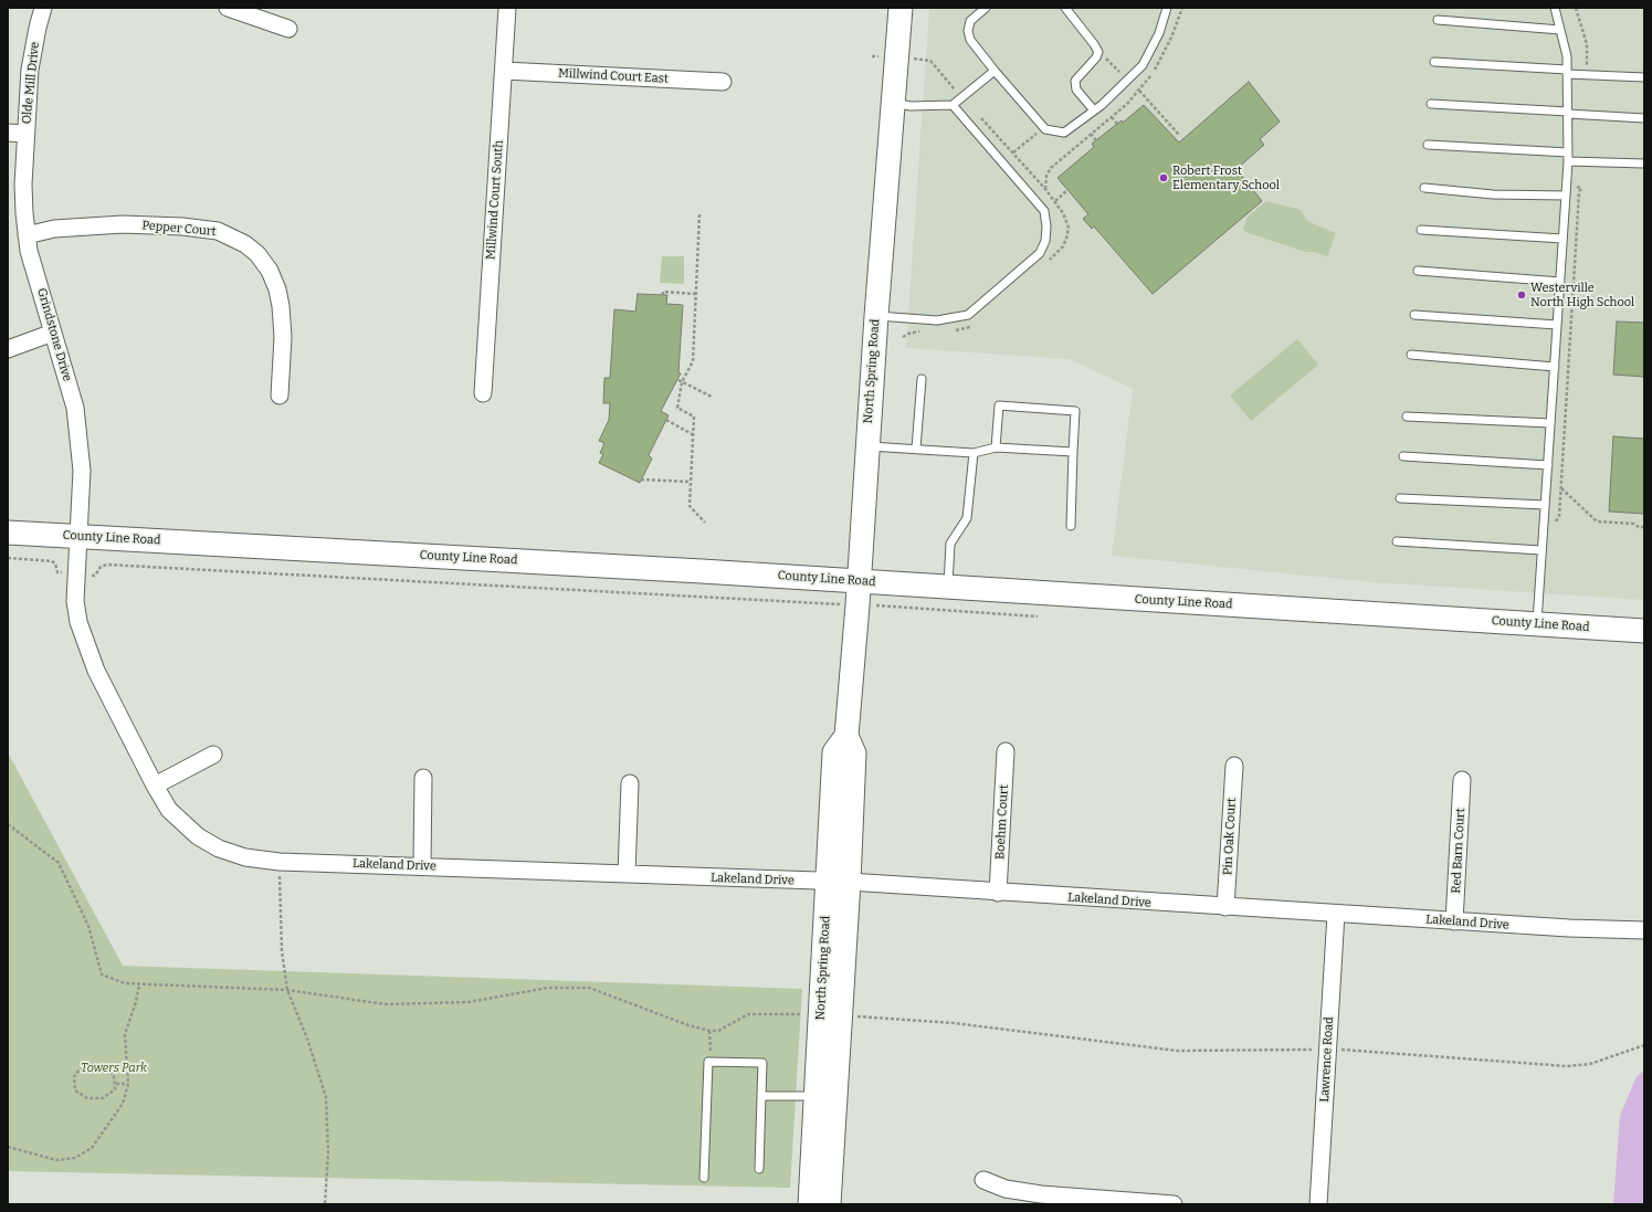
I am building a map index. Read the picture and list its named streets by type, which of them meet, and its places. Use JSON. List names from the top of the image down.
{
  "streets": {
    "main road": ["North Spring Road", "County Line Road"],
    "street": [
      "Millwind Court East",
      "Olde Mill Drive",
      "Millwind Court South",
      "Pepper Court",
      "Grindstone Drive",
      "Boehm Court",
      "Pin Oak Court",
      "Red Barn Court",
      "Lakeland Drive",
      "Lawrence Road"
    ]
  },
  "crossings": [
    ["Millwind Court East", "Millwind Court South"],
    ["Olde Mill Drive", "Grindstone Drive"],
    ["Pepper Court", "Grindstone Drive"],
    ["Grindstone Drive", "County Line Road"],
    ["Grindstone Drive", "Lakeland Drive"],
    ["North Spring Road", "County Line Road"],
    ["North Spring Road", "Lakeland Drive"],
    ["County Line Road", "Lakeland Drive"],
    ["Boehm Court", "Lakeland Drive"],
    ["Pin Oak Court", "Lakeland Drive"],
    ["Red Barn Court", "Lakeland Drive"],
    ["Lakeland Drive", "Lawrence Road"]
  ],
  "parks": ["Towers Park"],
  "places": ["Robert Frost Elementary School", "Westerville North High School"]
}
